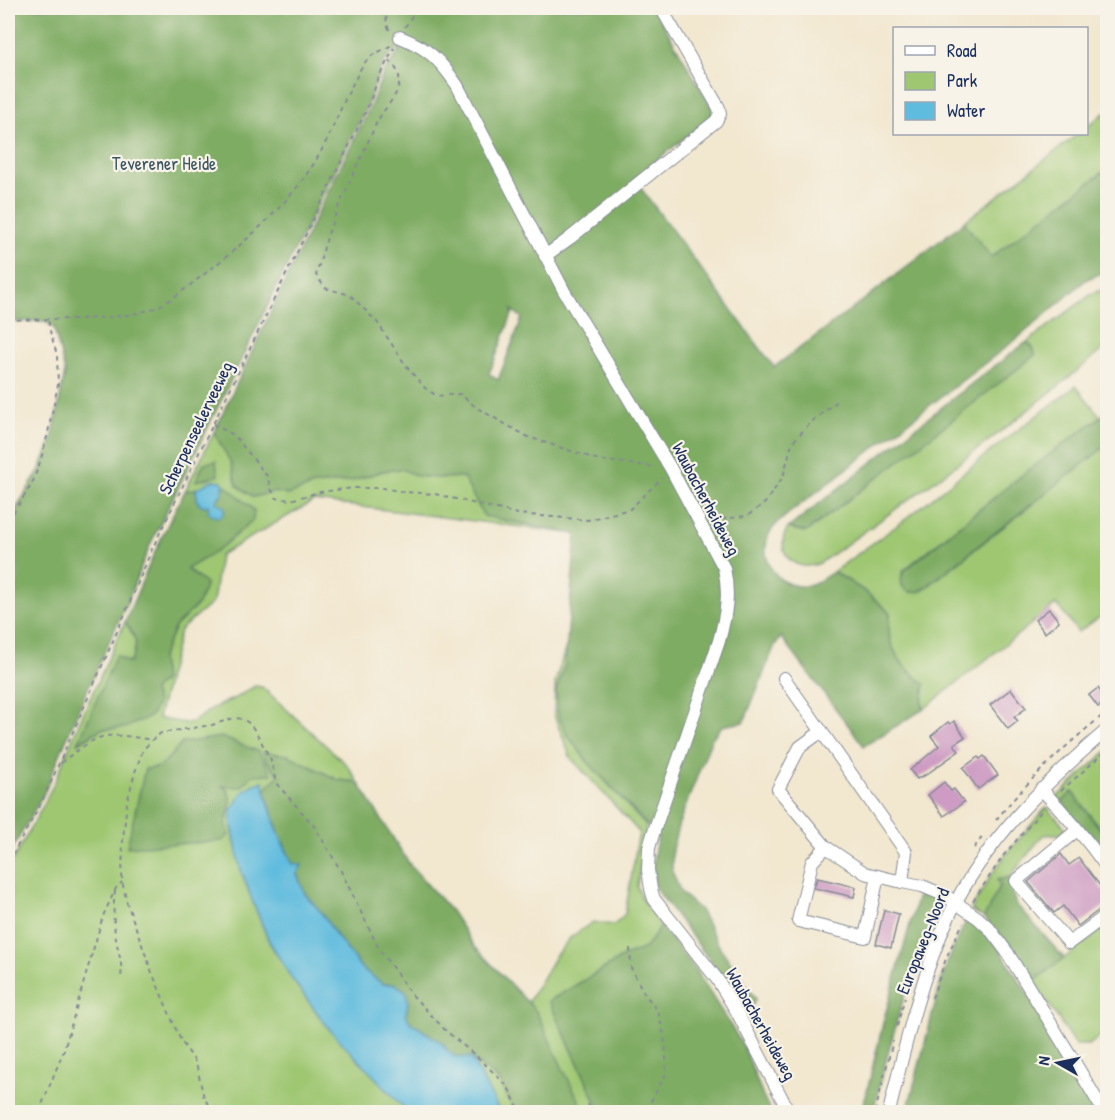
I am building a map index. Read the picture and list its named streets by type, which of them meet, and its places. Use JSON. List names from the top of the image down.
{
  "streets": {
    "street": ["Waubacherheideweg", "Europaweg-Noord"],
    "path": ["Scherpenseelerveeweg"]
  },
  "crossings": [
    ["Scherpenseelerveeweg", "Waubacherheideweg"]
  ],
  "parks": ["Teverener Heide"],
  "legend": ["Road", "Park", "Water"],
  "north": "left"
}
